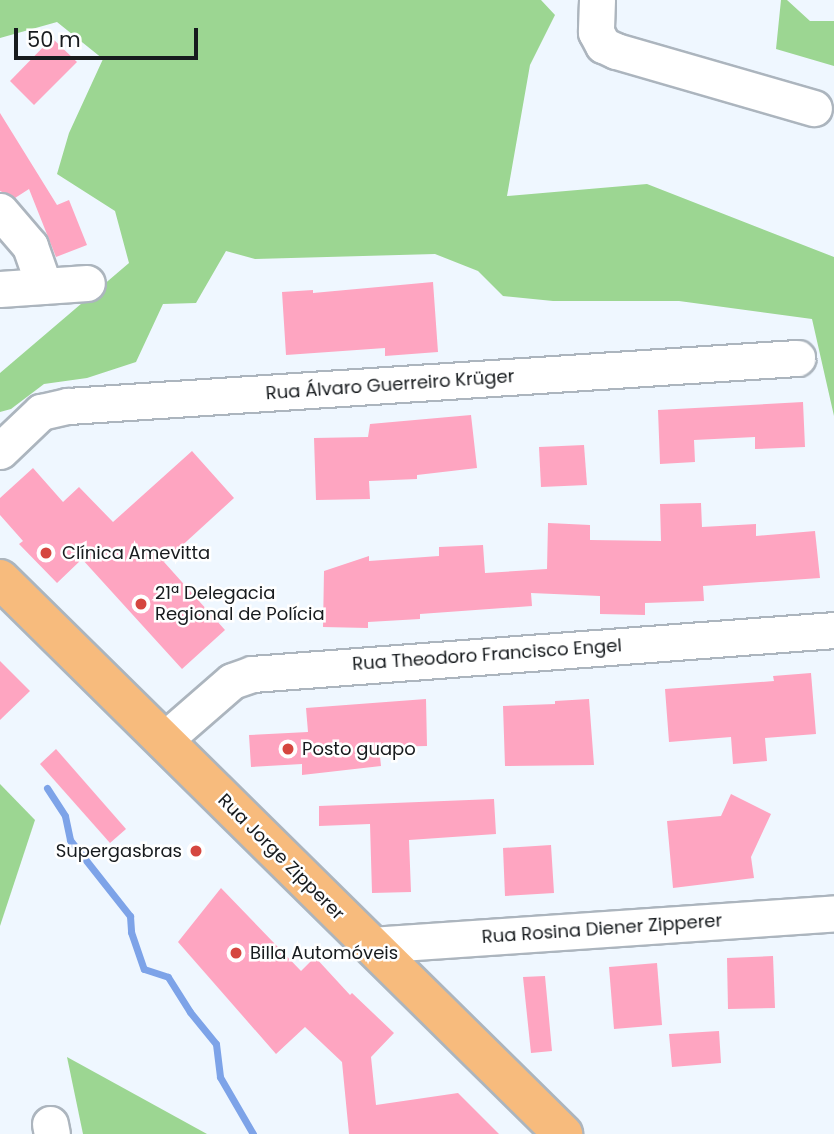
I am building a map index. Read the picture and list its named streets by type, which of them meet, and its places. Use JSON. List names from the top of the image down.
{
  "streets": {
    "main road": ["Rua Jorge Zipperer"],
    "street": ["Rua Álvaro Guerreiro Krüger", "Rua Theodoro Francisco Engel", "Rua Rosina Diener Zipperer"]
  },
  "crossings": [
    ["Rua Theodoro Francisco Engel", "Rua Jorge Zipperer"],
    ["Rua Jorge Zipperer", "Rua Rosina Diener Zipperer"]
  ],
  "places": [
    "Clínica Amevitta",
    "21ª Delegacia Regional de Polícia",
    "Posto guapo",
    "Supergasbras",
    "Billa Automóveis"
  ],
  "scale_bar": "50 m"
}
